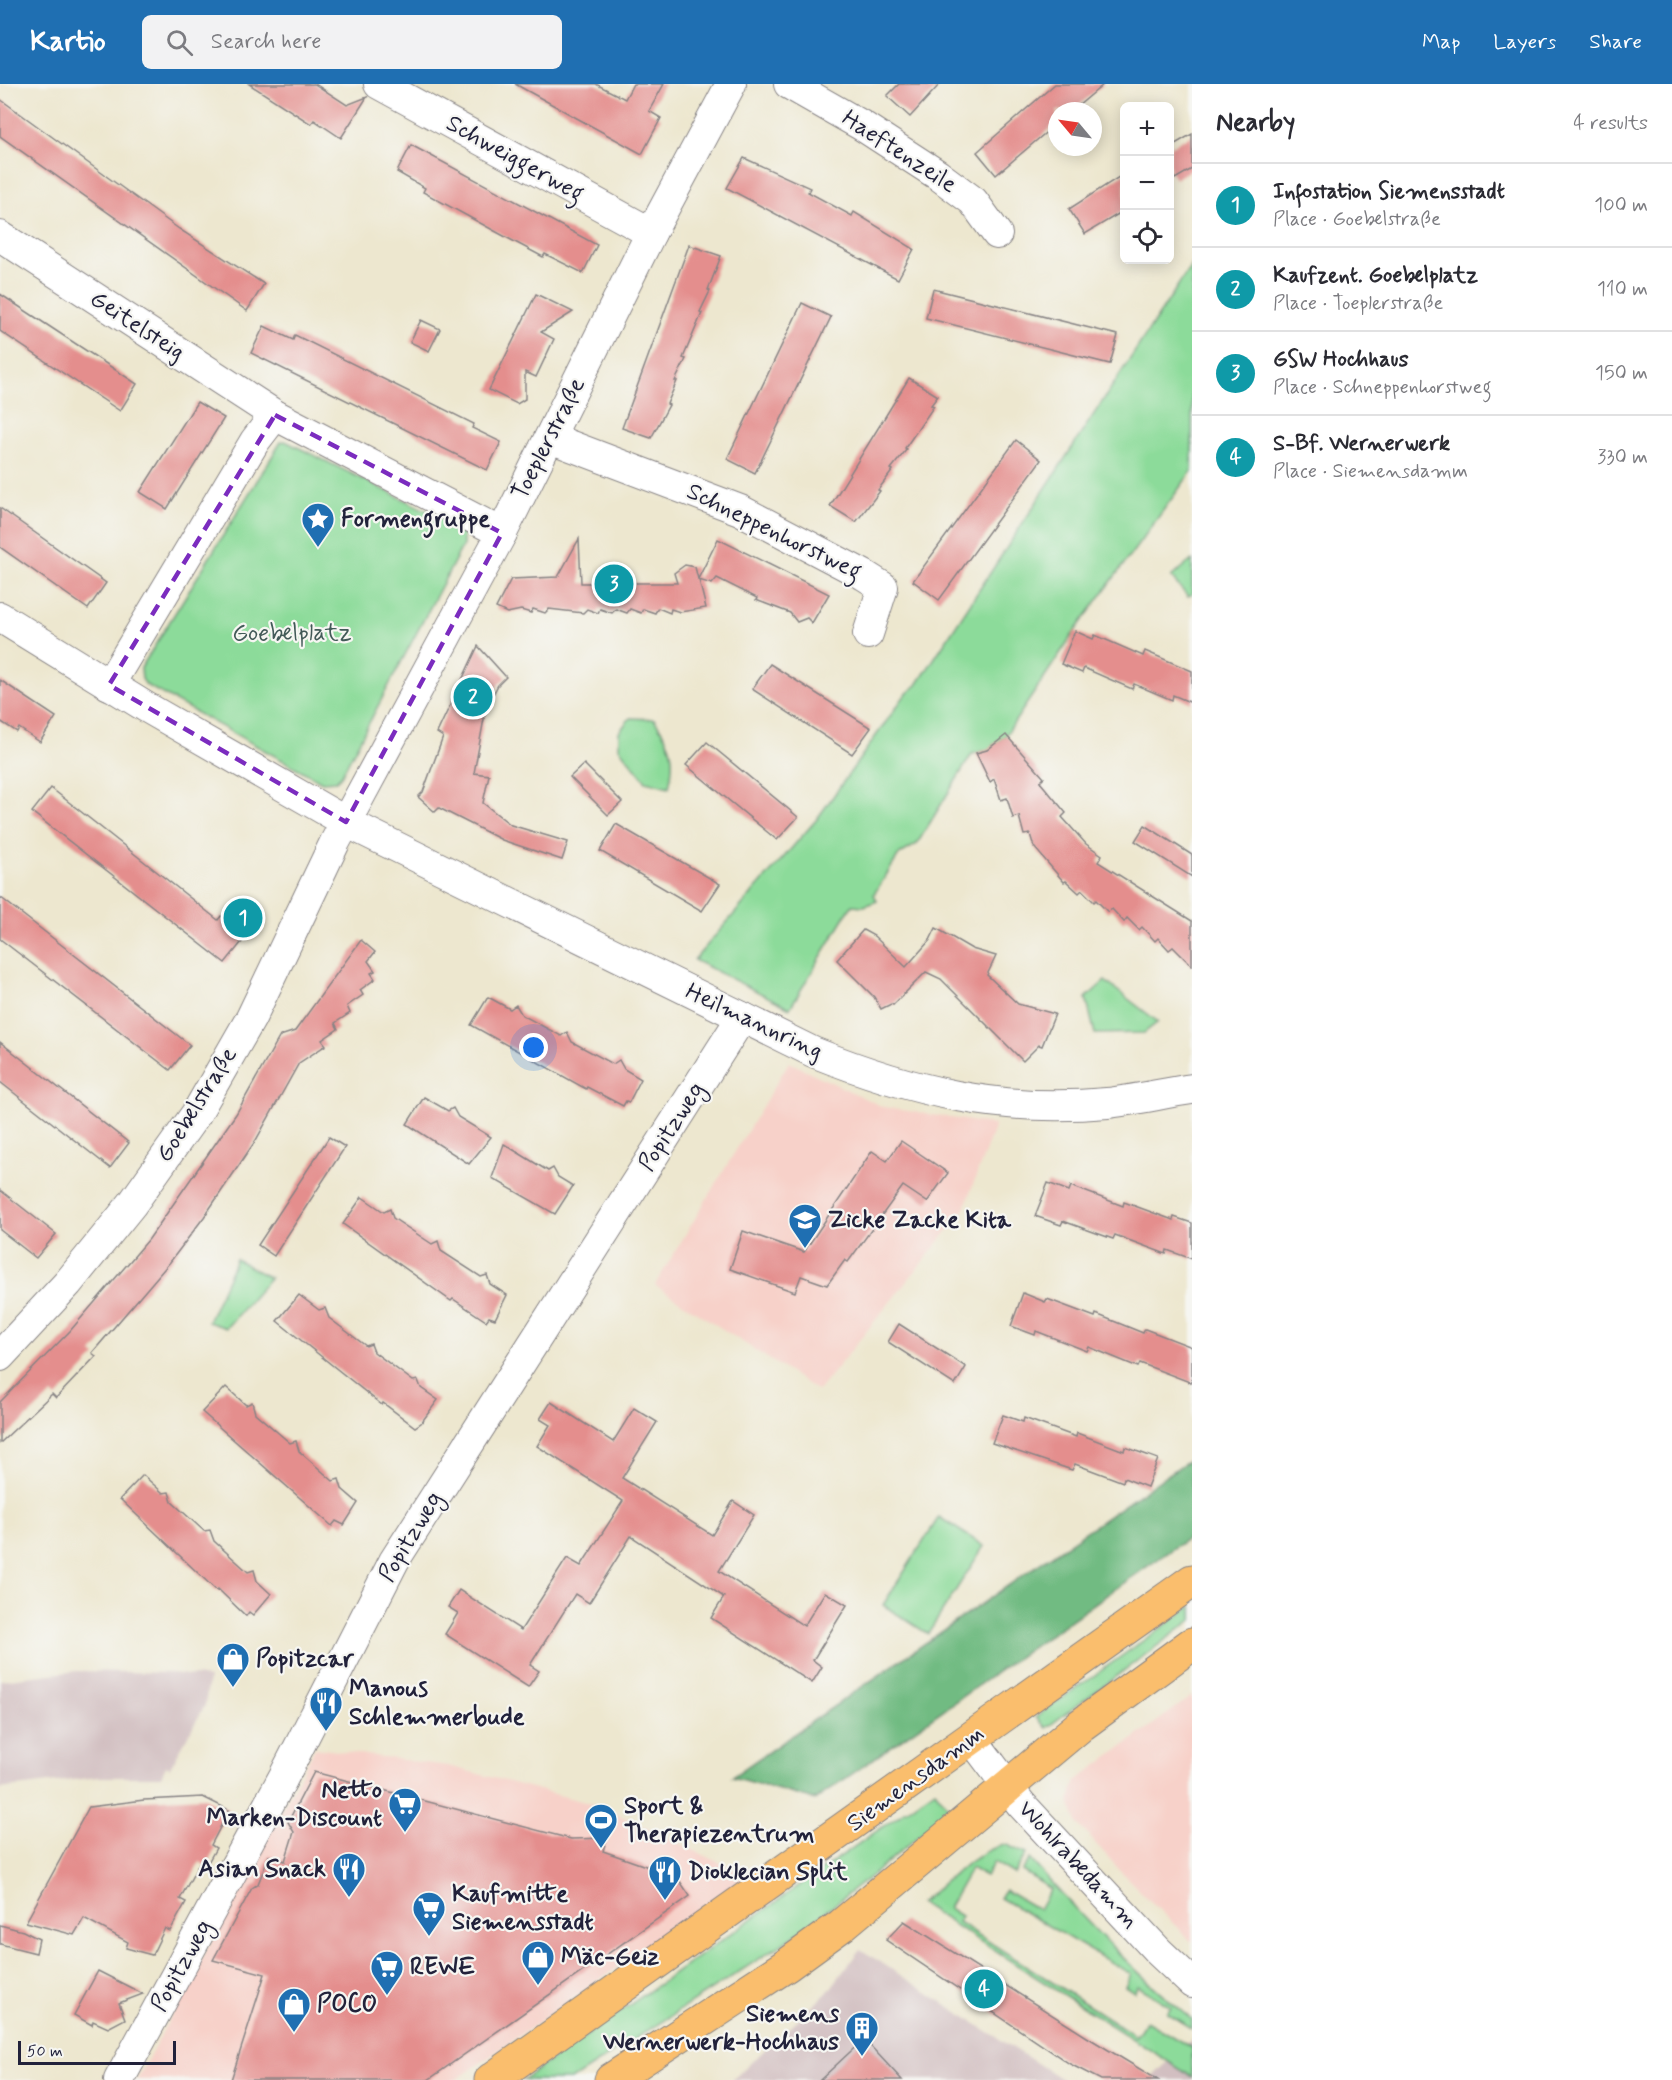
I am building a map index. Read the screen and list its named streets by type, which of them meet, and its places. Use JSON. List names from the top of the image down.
{
  "streets": {
    "main road": ["Siemensdamm"],
    "street": [
      "Haeftenzeile",
      "Schweiggerweg",
      "Geitelsteig",
      "Toeplerstraße",
      "Schneppenhorstweg",
      "Heilmannring",
      "Goebelstraße",
      "Popitzweg",
      "Wohlrabedamm"
    ]
  },
  "crossings": [
    ["Schweiggerweg", "Toeplerstraße"],
    ["Toeplerstraße", "Schneppenhorstweg"],
    ["Toeplerstraße", "Heilmannring"],
    ["Toeplerstraße", "Goebelstraße"],
    ["Heilmannring", "Goebelstraße"],
    ["Heilmannring", "Popitzweg"],
    ["Siemensdamm", "Wohlrabedamm"]
  ],
  "parks": ["Goebelplatz"],
  "places": {
    "place": ["Formengruppe"],
    "school or university": ["Zicke Zacke Kita"],
    "shop": ["Popitzcar", "Mäc-Geiz", "POCO"],
    "restaurant": ["Manous Schlemmerbude", "Asian Snack", "Dioklecian Split"],
    "supermarket": ["Netto Marken-Discount", "Kaufmitte Siemensstadt", "REWE"],
    "sports": ["Sport & Therapiezentrum"],
    "building": ["Siemens Wernerwerk-Hochhaus"]
  },
  "scale_bar": "50 m",
  "north": "top left",
  "page": {
    "header": "Kartio",
    "search": "Search here",
    "nav": ["Map", "Layers", "Share"],
    "heading": ["Nearby", "4 results"],
    "map_buttons": ["+", "−"],
    "list": [
      {
        "mark": "1",
        "name": "Infostation Siemensstadt",
        "note": "Place · Goebelstraße",
        "value": "100 m"
      },
      {
        "mark": "2",
        "name": "Kaufzent. Goebelplatz",
        "note": "Place · Toeplerstraße",
        "value": "110 m"
      },
      {
        "mark": "3",
        "name": "GSW Hochhaus",
        "note": "Place · Schneppenhorstweg",
        "value": "150 m"
      },
      {
        "mark": "4",
        "name": "S-Bf. Wernerwerk",
        "note": "Place · Siemensdamm",
        "value": "330 m"
      }
    ],
    "pins": [
      "3",
      "2",
      "1",
      "4"
    ],
    "scale": "50 m"
  }
}
